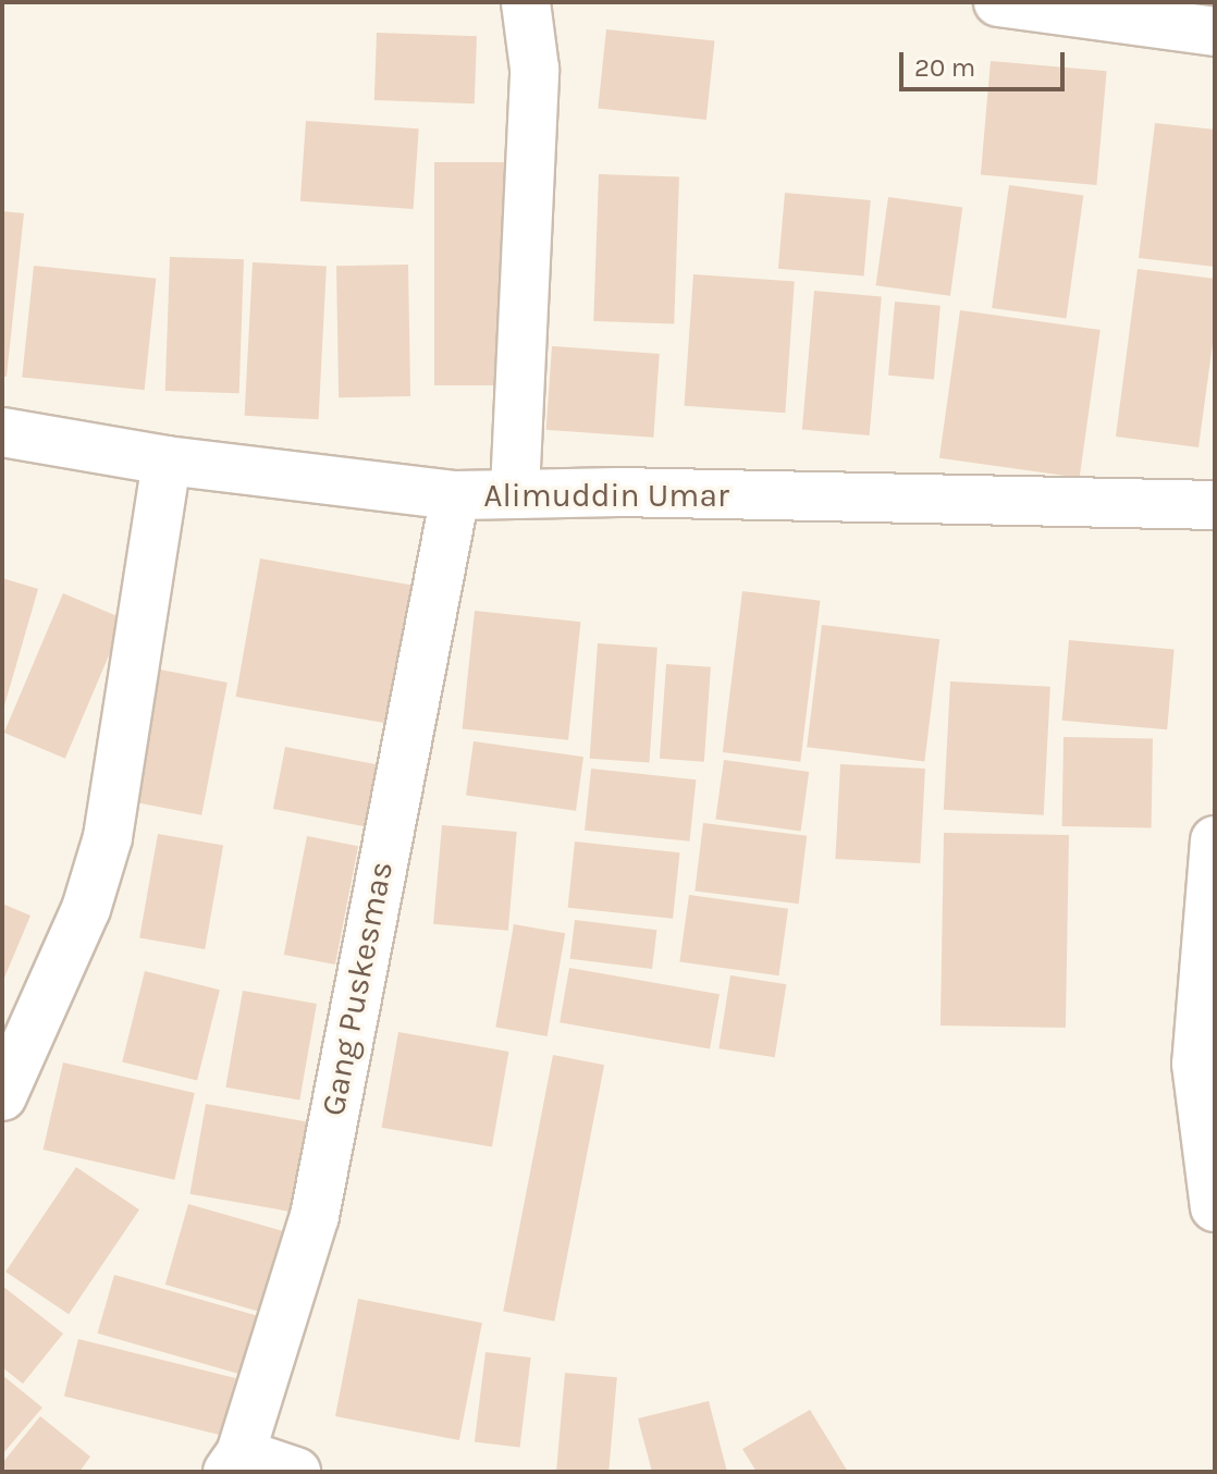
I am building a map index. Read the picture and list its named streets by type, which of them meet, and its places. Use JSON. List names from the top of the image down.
{
  "streets": {
    "street": ["Alimuddin Umar", "Gang Puskesmas"]
  },
  "crossings": [
    ["Alimuddin Umar", "Gang Puskesmas"]
  ],
  "scale_bar": "20 m"
}
